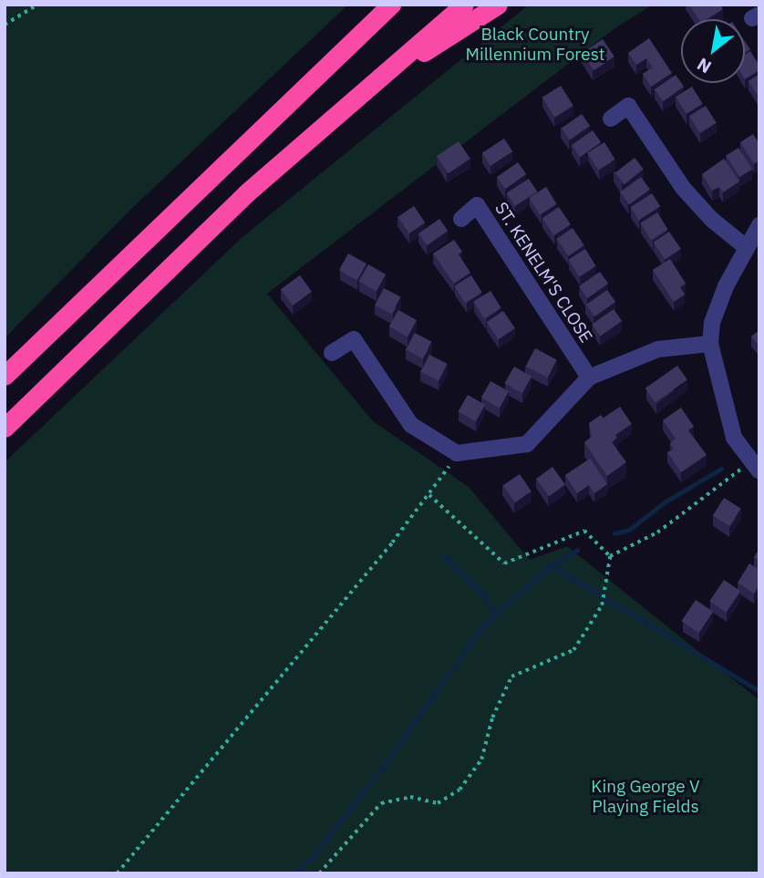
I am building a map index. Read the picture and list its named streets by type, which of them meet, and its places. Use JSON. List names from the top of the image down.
{
  "streets": {
    "street": ["ST. KENELM'S CLOSE"]
  },
  "parks": ["Black Country Millennium Forest", "King George V Playing Fields"],
  "north": "bottom left"
}
